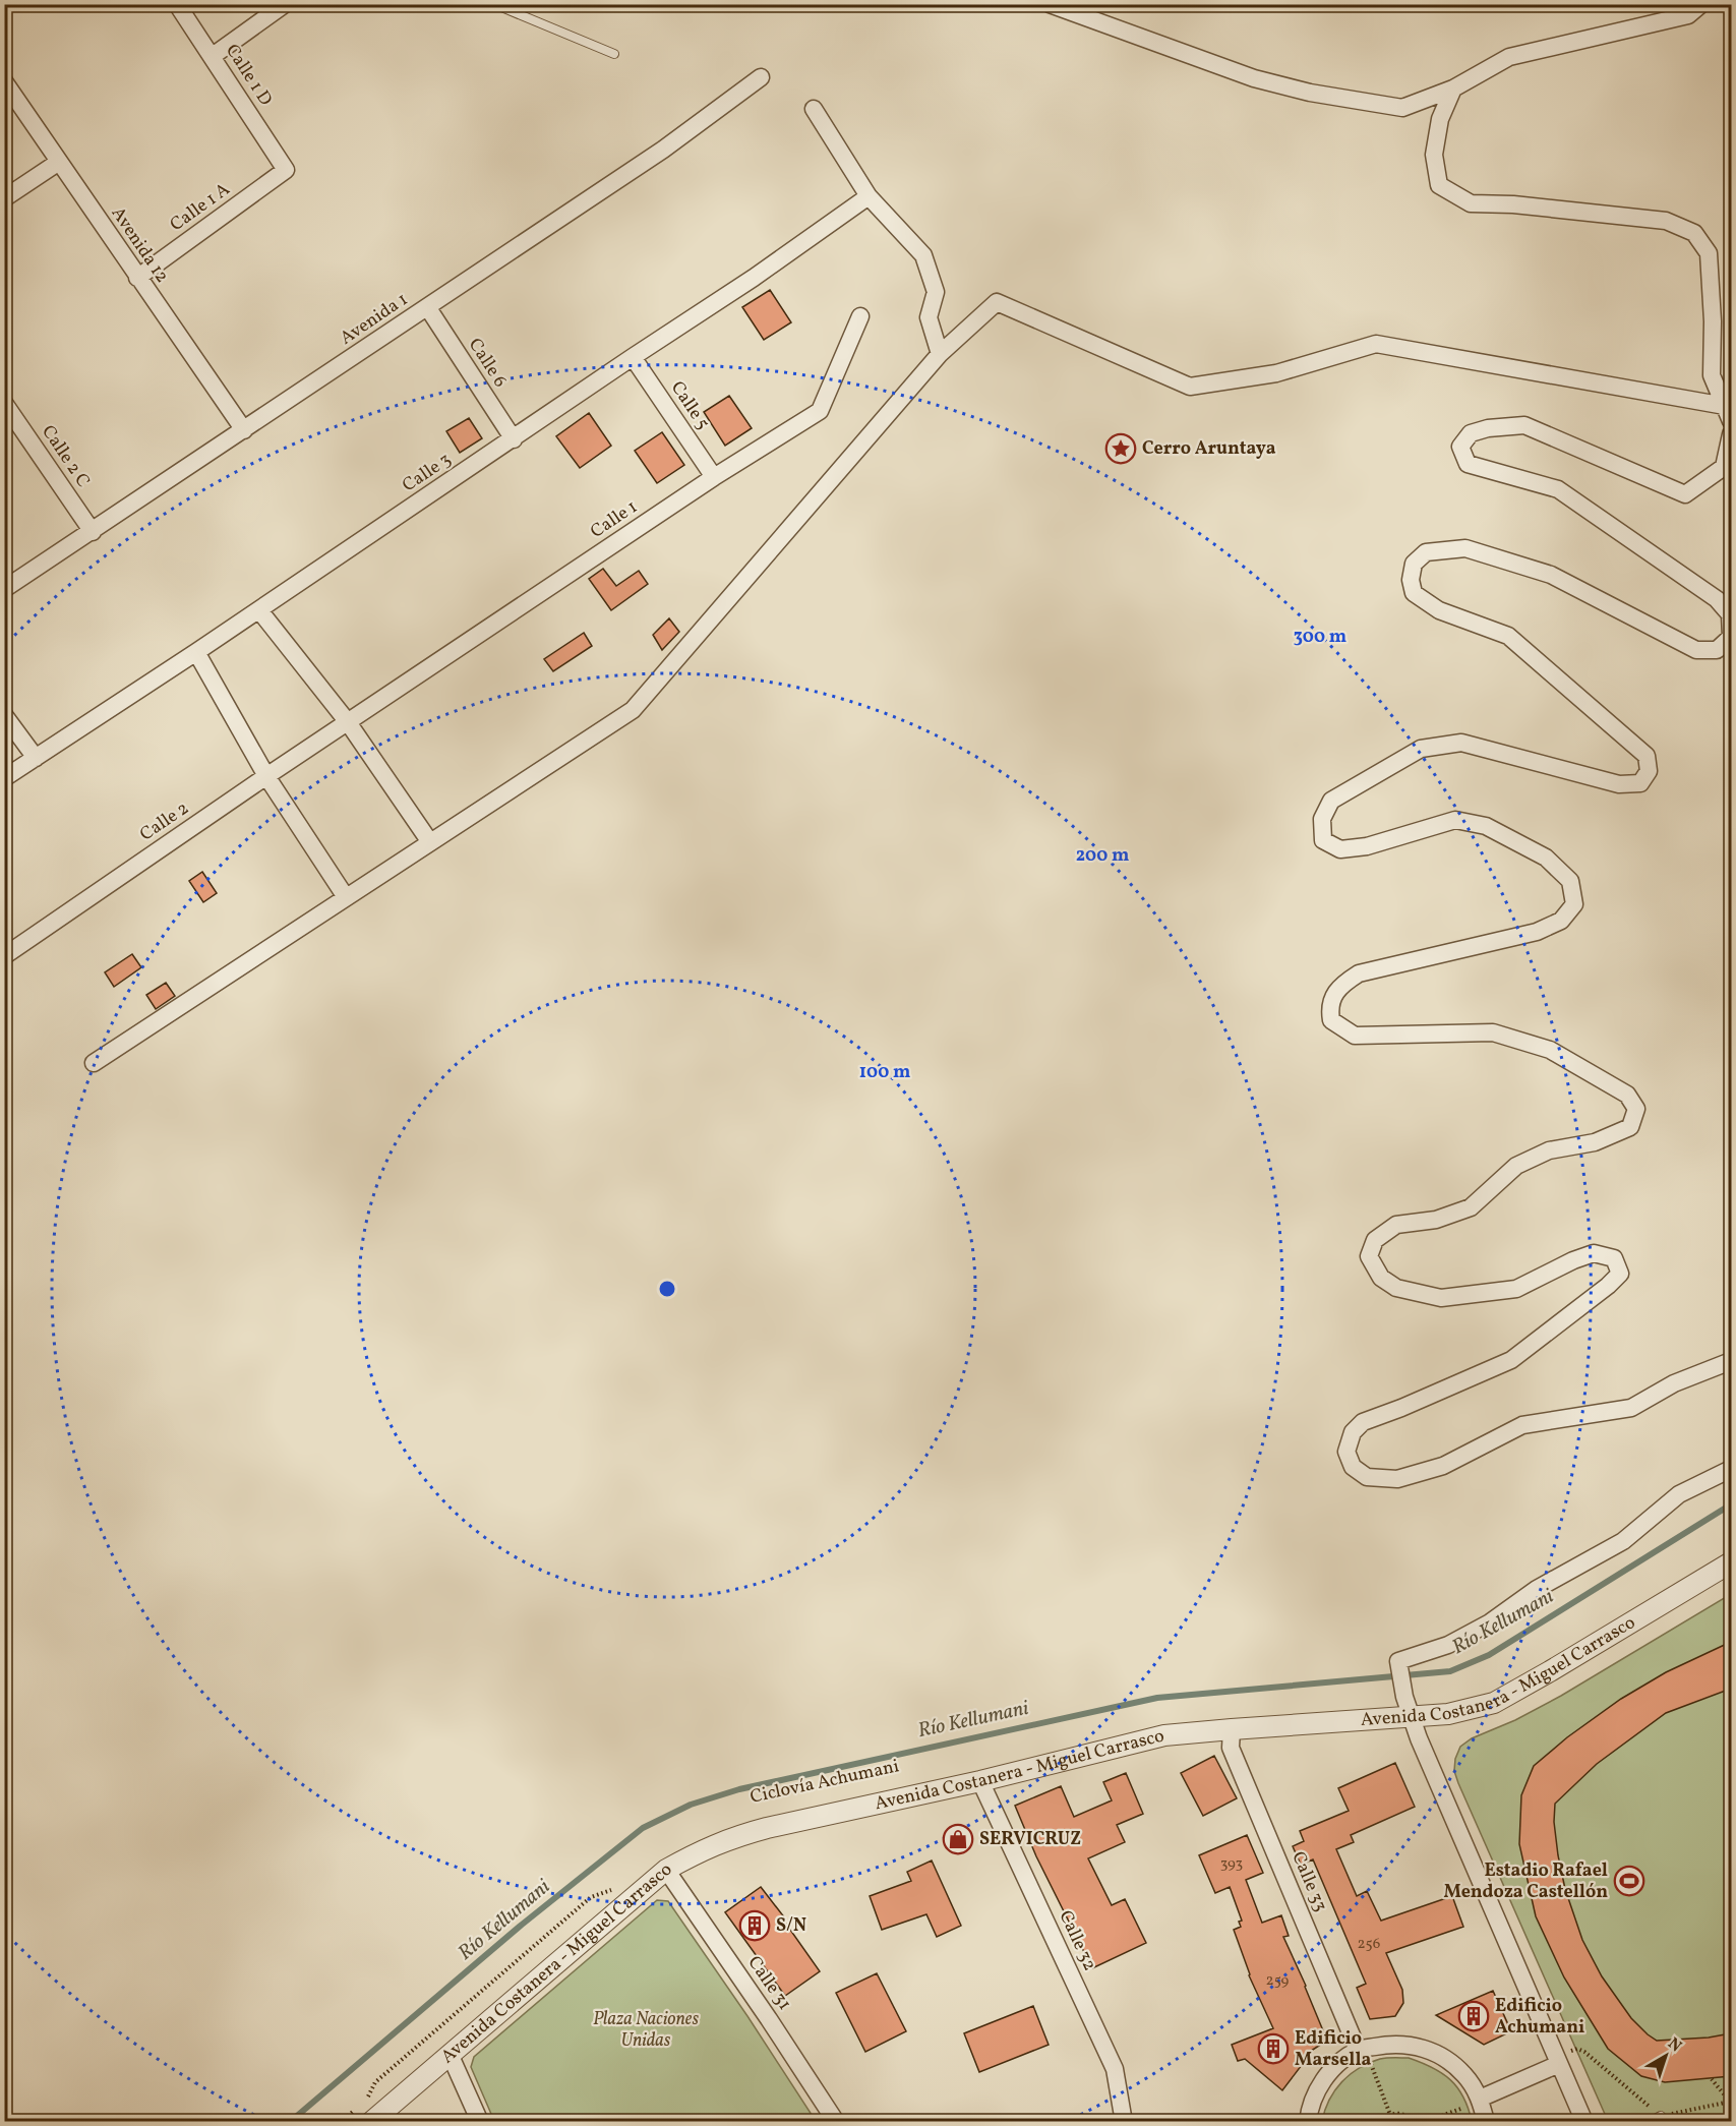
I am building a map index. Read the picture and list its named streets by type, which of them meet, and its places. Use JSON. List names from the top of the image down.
{
  "streets": {
    "street": [
      "Calle 1 D",
      "Calle 1 A",
      "Avenida 12",
      "Avenida 1",
      "Calle 6",
      "Calle 5",
      "Calle 2 C",
      "Calle 3",
      "Calle 1",
      "Calle 2",
      "Avenida Costanera - Miguel Carrasco",
      "Calle 33",
      "Calle 32",
      "Calle 31"
    ]
  },
  "crossings": [
    ["Calle 1 D", "Calle 1 A"],
    ["Calle 1 A", "Avenida 12"],
    ["Avenida 12", "Avenida 1"],
    ["Avenida 1", "Calle 6"],
    ["Avenida 1", "Calle 2 C"],
    ["Calle 6", "Calle 3"],
    ["Calle 5", "Calle 3"],
    ["Calle 5", "Calle 1"],
    ["Calle 1", "Calle 2"],
    ["Avenida Costanera - Miguel Carrasco", "Calle 33"],
    ["Avenida Costanera - Miguel Carrasco", "Calle 32"],
    ["Avenida Costanera - Miguel Carrasco", "Calle 31"]
  ],
  "water": ["Río Kellumani"],
  "parks": ["Plaza Naciones Unidas"],
  "places": {
    "place": ["Cerro Aruntaya"],
    "shop": ["SERVICRUZ"],
    "sports": ["Estadio Rafael Mendoza Castellón"],
    "building": ["S/N", "Edificio Achumani", "Edificio Marsella"]
  },
  "house_numbers": ["393", "256", "259"],
  "north": "top right",
  "rings": ["300 m", "200 m", "100 m"]
}
